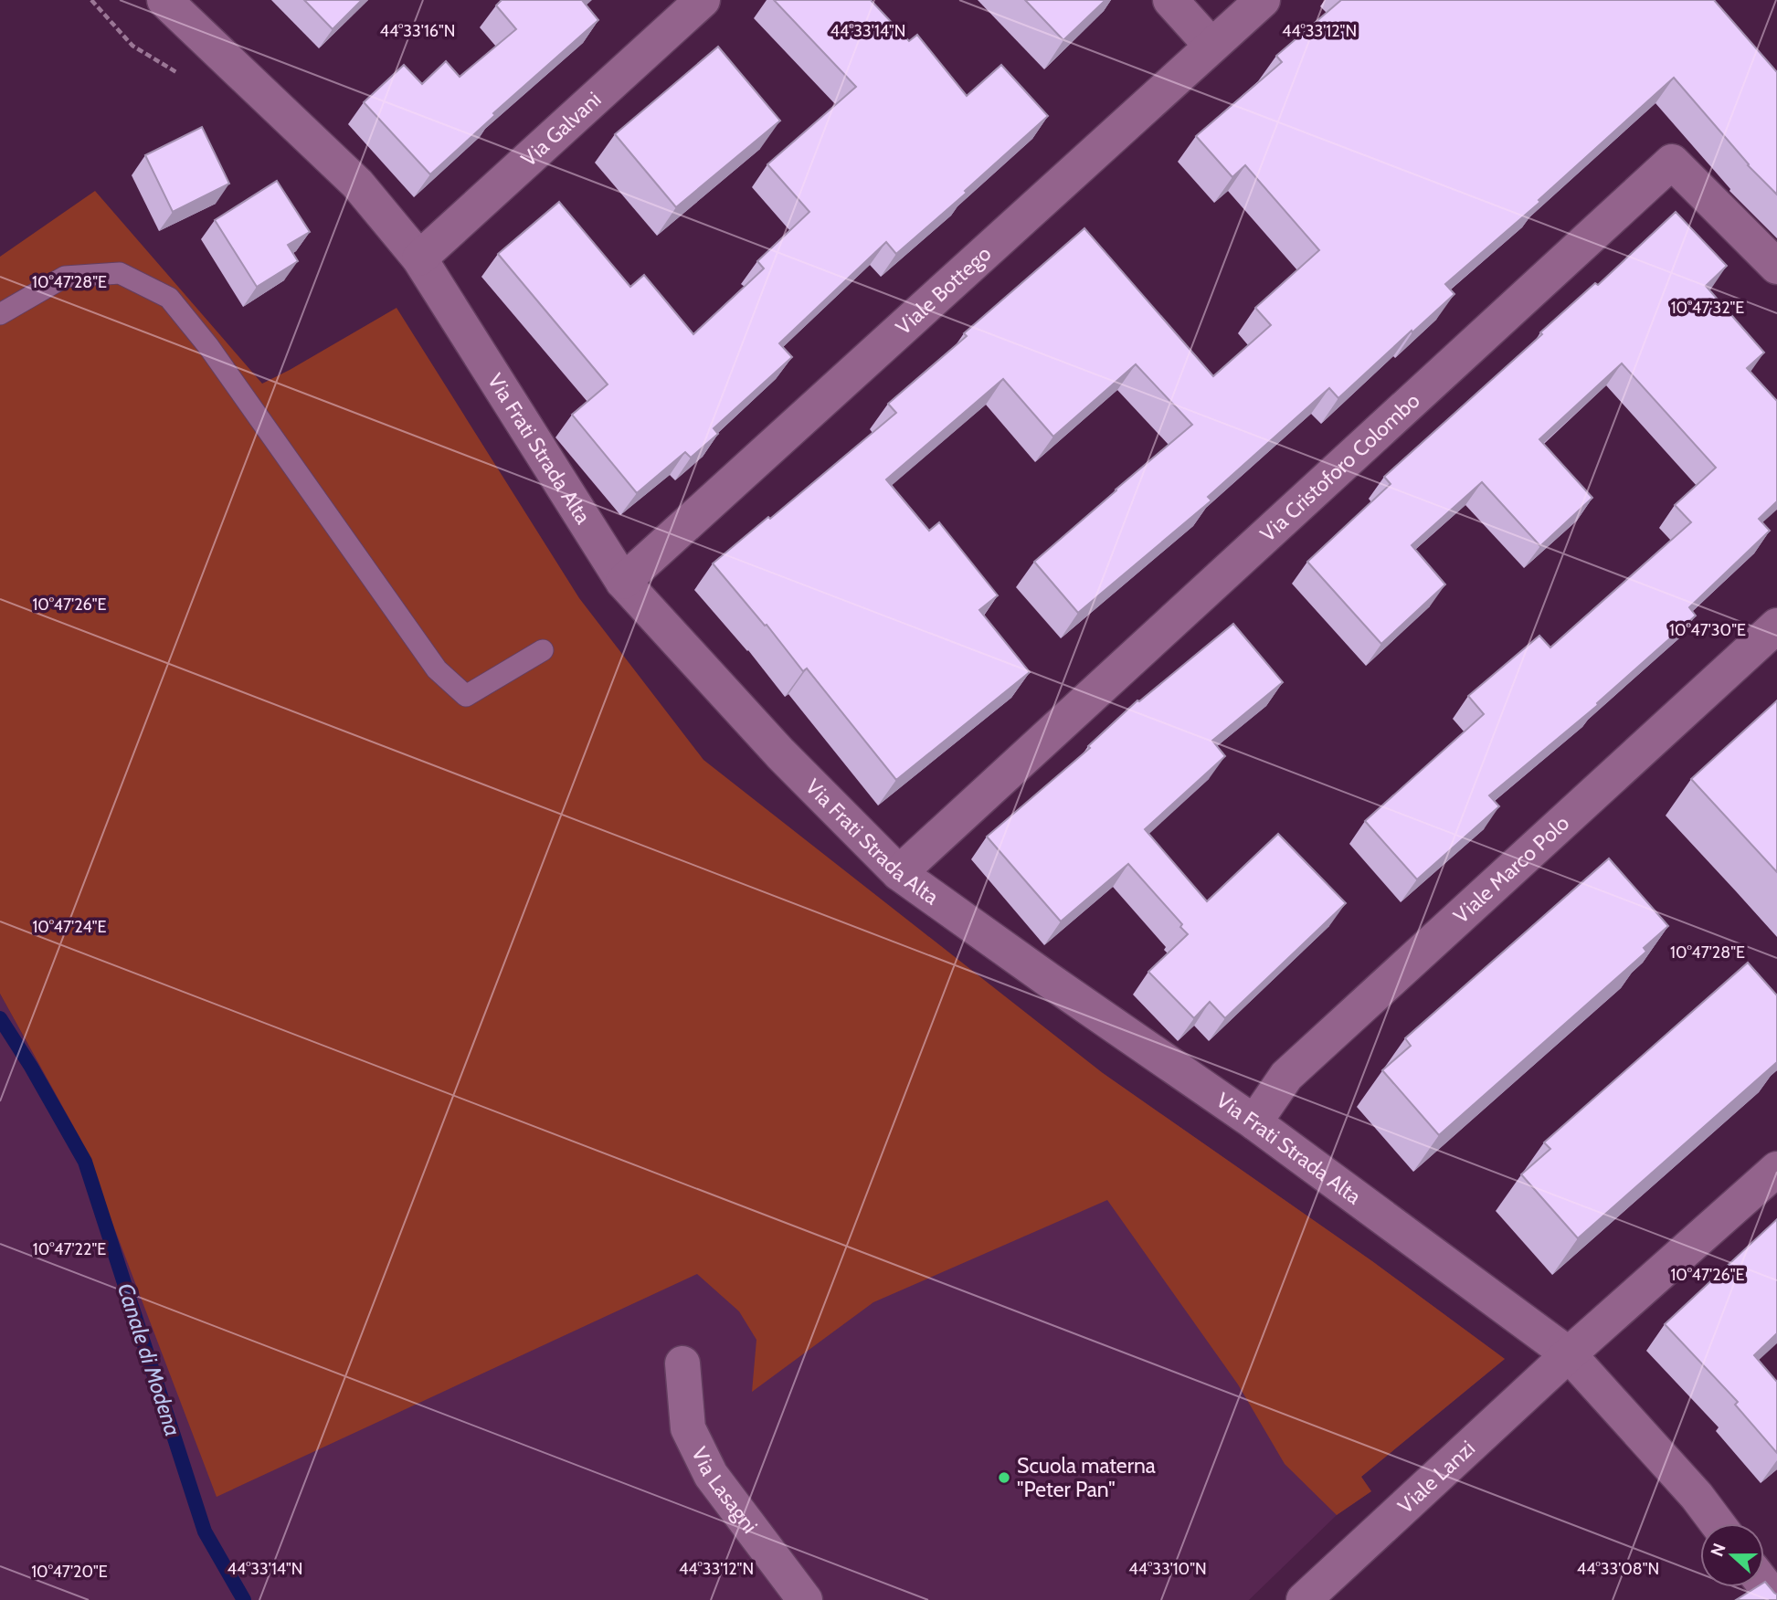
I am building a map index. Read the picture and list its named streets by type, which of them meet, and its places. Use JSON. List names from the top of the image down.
{
  "streets": {
    "street": [
      "Via Galvani",
      "Viale Bottego",
      "Via Frati Strada Alta",
      "Via Cristoforo Colombo",
      "Viale Marco Polo",
      "Viale Lanzi",
      "Via Lasagni"
    ]
  },
  "crossings": [
    ["Via Galvani", "Via Frati Strada Alta"],
    ["Viale Bottego", "Via Frati Strada Alta"],
    ["Via Frati Strada Alta", "Via Cristoforo Colombo"],
    ["Via Frati Strada Alta", "Viale Marco Polo"],
    ["Via Frati Strada Alta", "Viale Lanzi"]
  ],
  "water": ["Canale di Modena"],
  "places": ["Scuola materna \"Peter Pan\""],
  "north": "left",
  "coordinates": [
    "44°33'16\"N",
    "44°33'14\"N",
    "44°33'12\"N",
    "10°47'28\"E",
    "10°47'32\"E",
    "10°47'26\"E",
    "10°47'30\"E",
    "10°47'24\"E",
    "10°47'22\"E",
    "44°33'10\"N",
    "44°33'08\"N",
    "10°47'20\"E"
  ]
}
